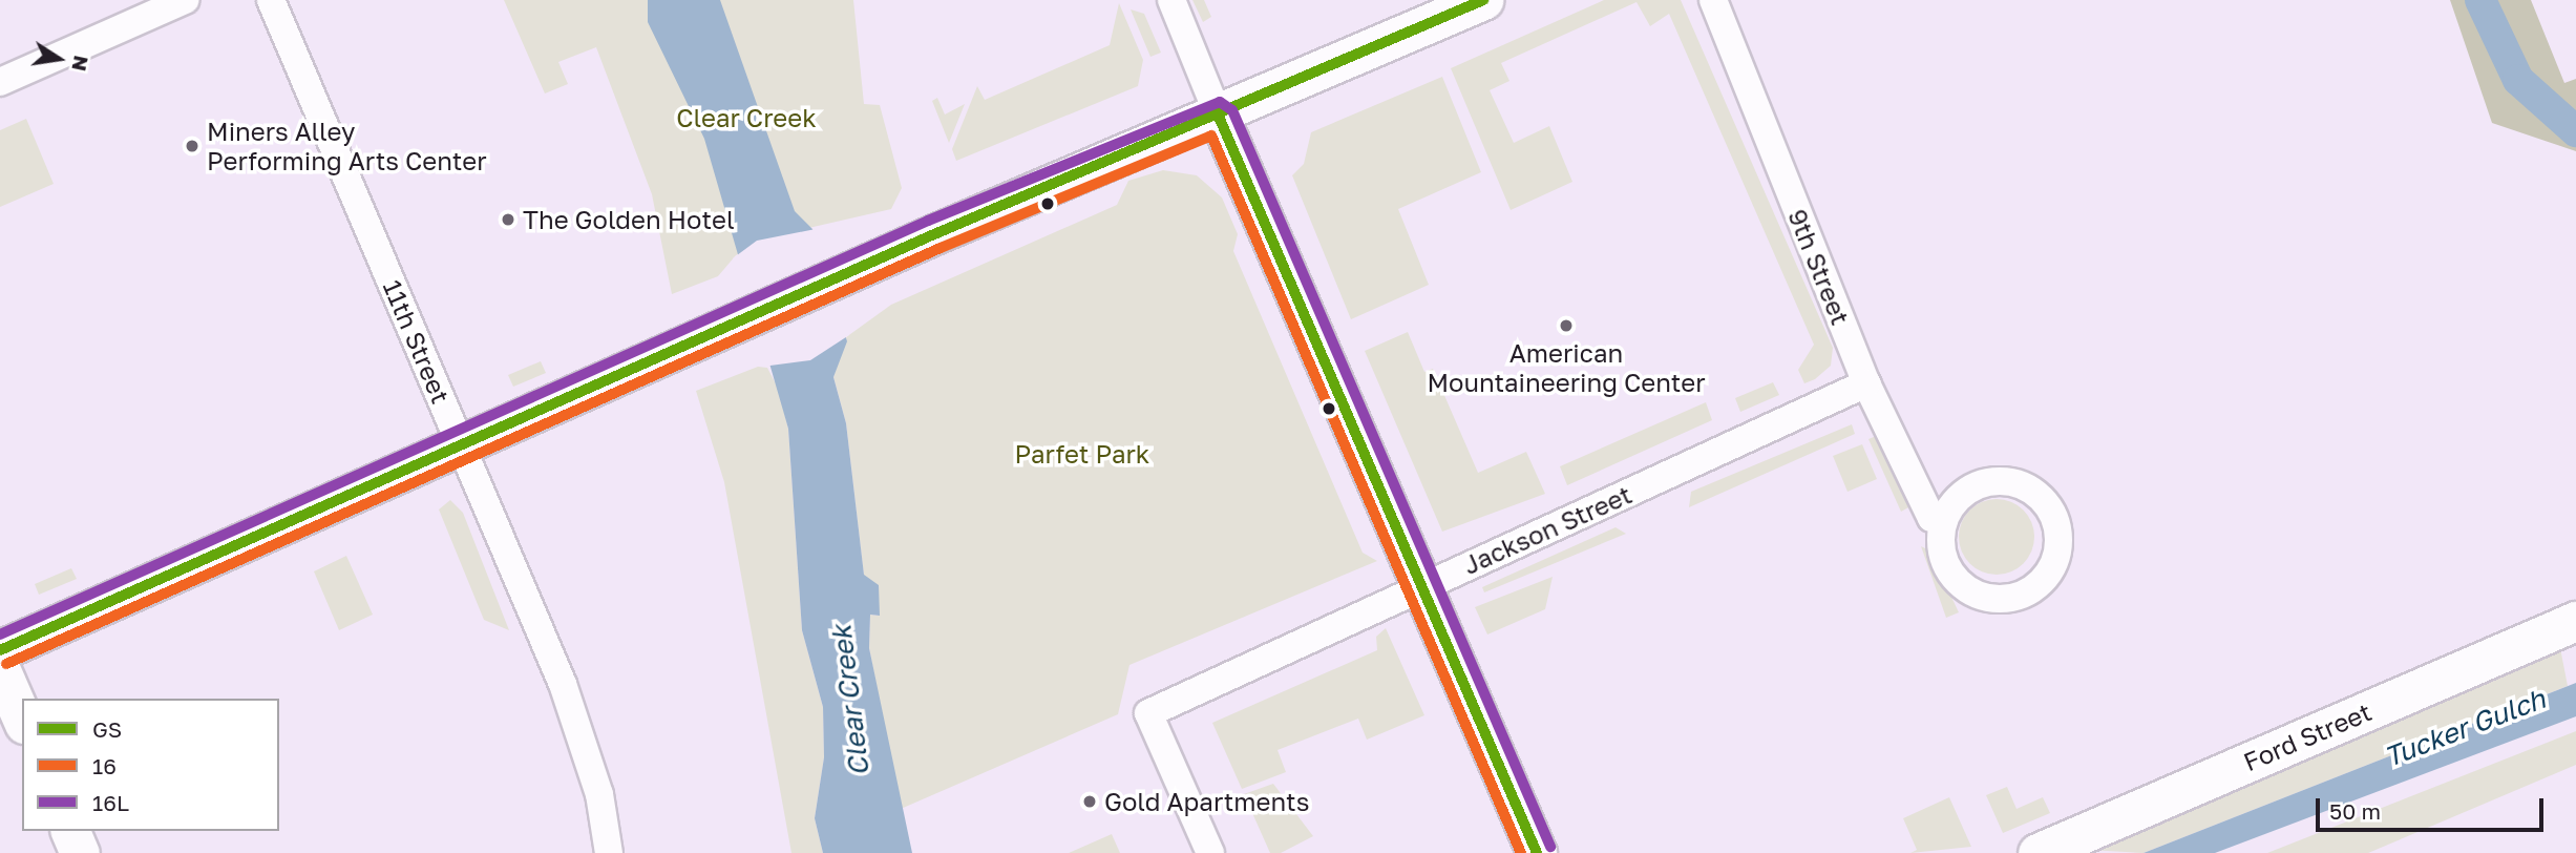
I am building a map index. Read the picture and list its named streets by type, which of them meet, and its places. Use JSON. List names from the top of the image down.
{
  "streets": {
    "street": [
      "9th Street",
      "11th Street",
      "Jackson Street",
      "Ford Street"
    ]
  },
  "crossings": [
    ["9th Street", "Jackson Street"]
  ],
  "water": ["Clear Creek", "Tucker Gulch"],
  "parks": ["Clear Creek", "Parfet Park"],
  "places": [
    "Miners Alley Performing Arts Center",
    "The Golden Hotel",
    "American Mountaineering Center",
    "Gold Apartments"
  ],
  "lines": ["transit line GS", "transit line 16L", "transit line 16"],
  "legend": ["GS", "16", "16L"],
  "scale_bar": "50 m",
  "north": "right"
}
